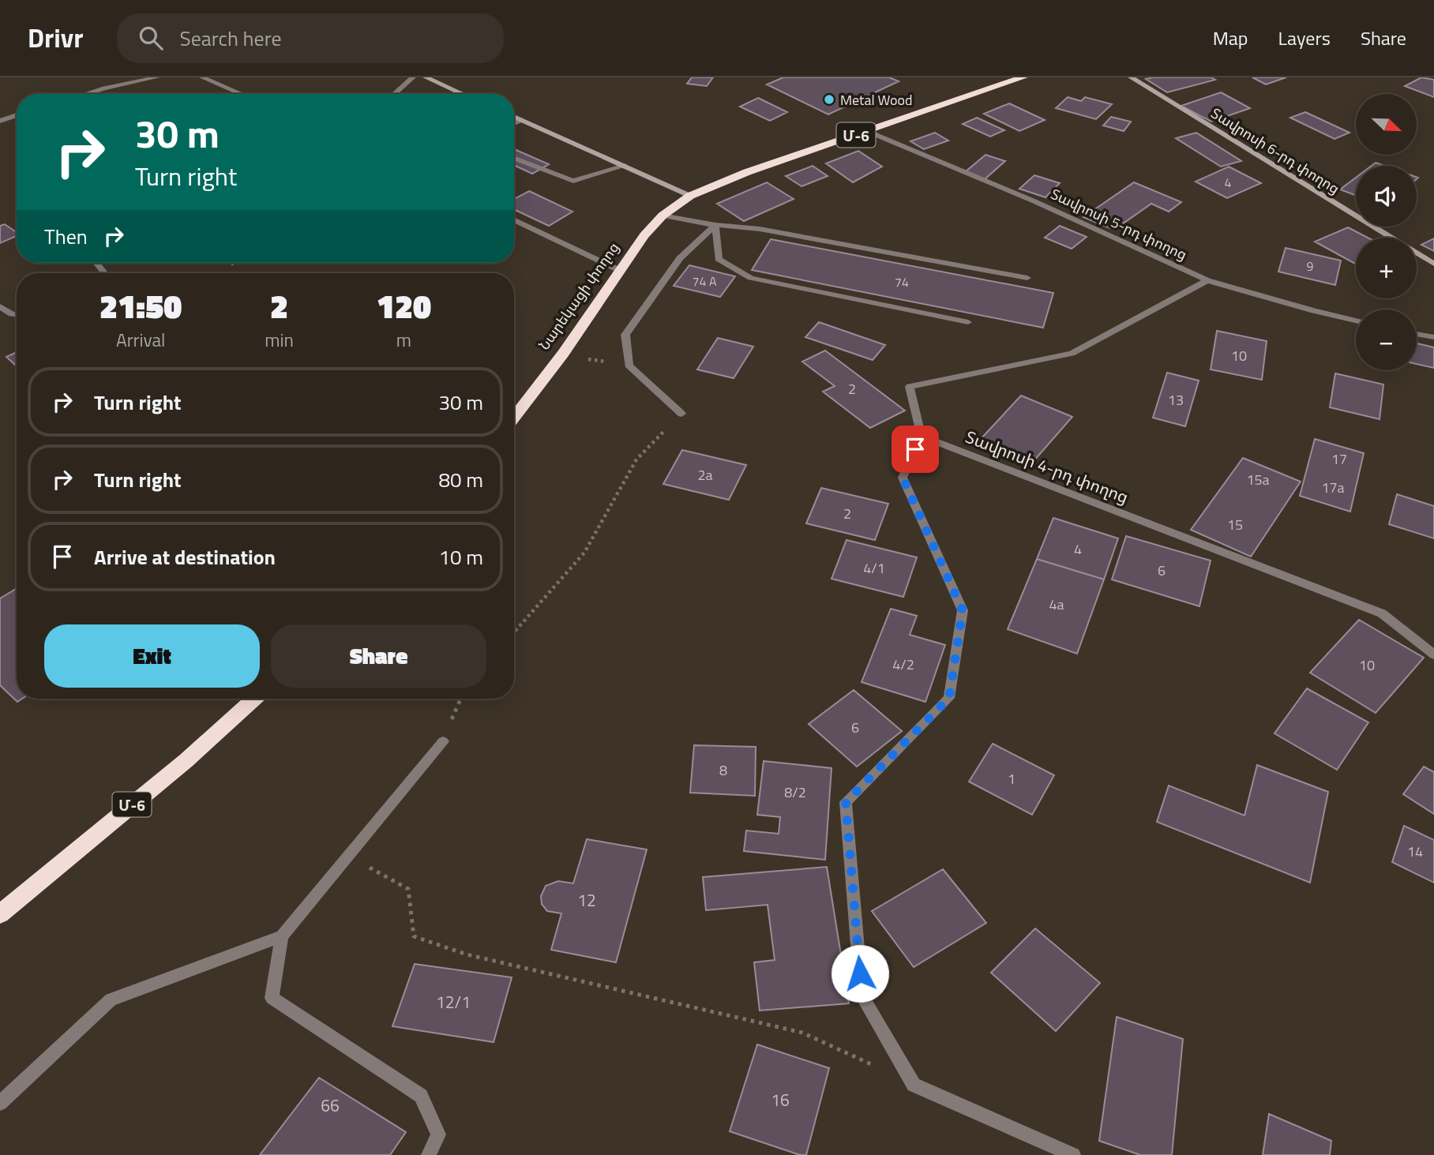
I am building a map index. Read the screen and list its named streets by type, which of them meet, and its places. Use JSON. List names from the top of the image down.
{
  "streets": {
    "highway": ["Մ-6", "Նարեկացի փողոց"],
    "street": ["Տավրոսի 6-րդ փողոց", "Տավրոսի 5-րդ փողոց", "Տավրոսի 4-րդ փողոց"]
  },
  "crossings": [
    ["Մ-6", "Տավրոսի 5-րդ փողոց"],
    ["Մ-6", "Նարեկացի փողոց"]
  ],
  "places": ["Metal Wood"],
  "house_numbers": [
    "4",
    "9",
    "74 A",
    "74",
    "10",
    "2",
    "13",
    "17",
    "2a",
    "15a",
    "17a",
    "2",
    "15",
    "4",
    "4/1",
    "6",
    "4a",
    "4/2",
    "10",
    "6",
    "8",
    "1",
    "8/2",
    "14",
    "12",
    "12/1",
    "16",
    "66"
  ],
  "north": "bottom right",
  "page": {
    "header": "Drivr",
    "search": "Search here",
    "nav": ["Map", "Layers", "Share"],
    "map_buttons": ["+", "−"],
    "turn": ["30 m", "Turn right"],
    "then": "Then",
    "eta": [
      "21:50",
      "Arrival",
      "2",
      "min",
      "120",
      "m"
    ],
    "list": [
      {
        "name": "Turn right",
        "value": "30 m"
      },
      {
        "name": "Turn right",
        "value": "80 m"
      },
      {
        "name": "Arrive at destination",
        "value": "10 m"
      }
    ],
    "buttons": ["Exit", "Share"]
  }
}
